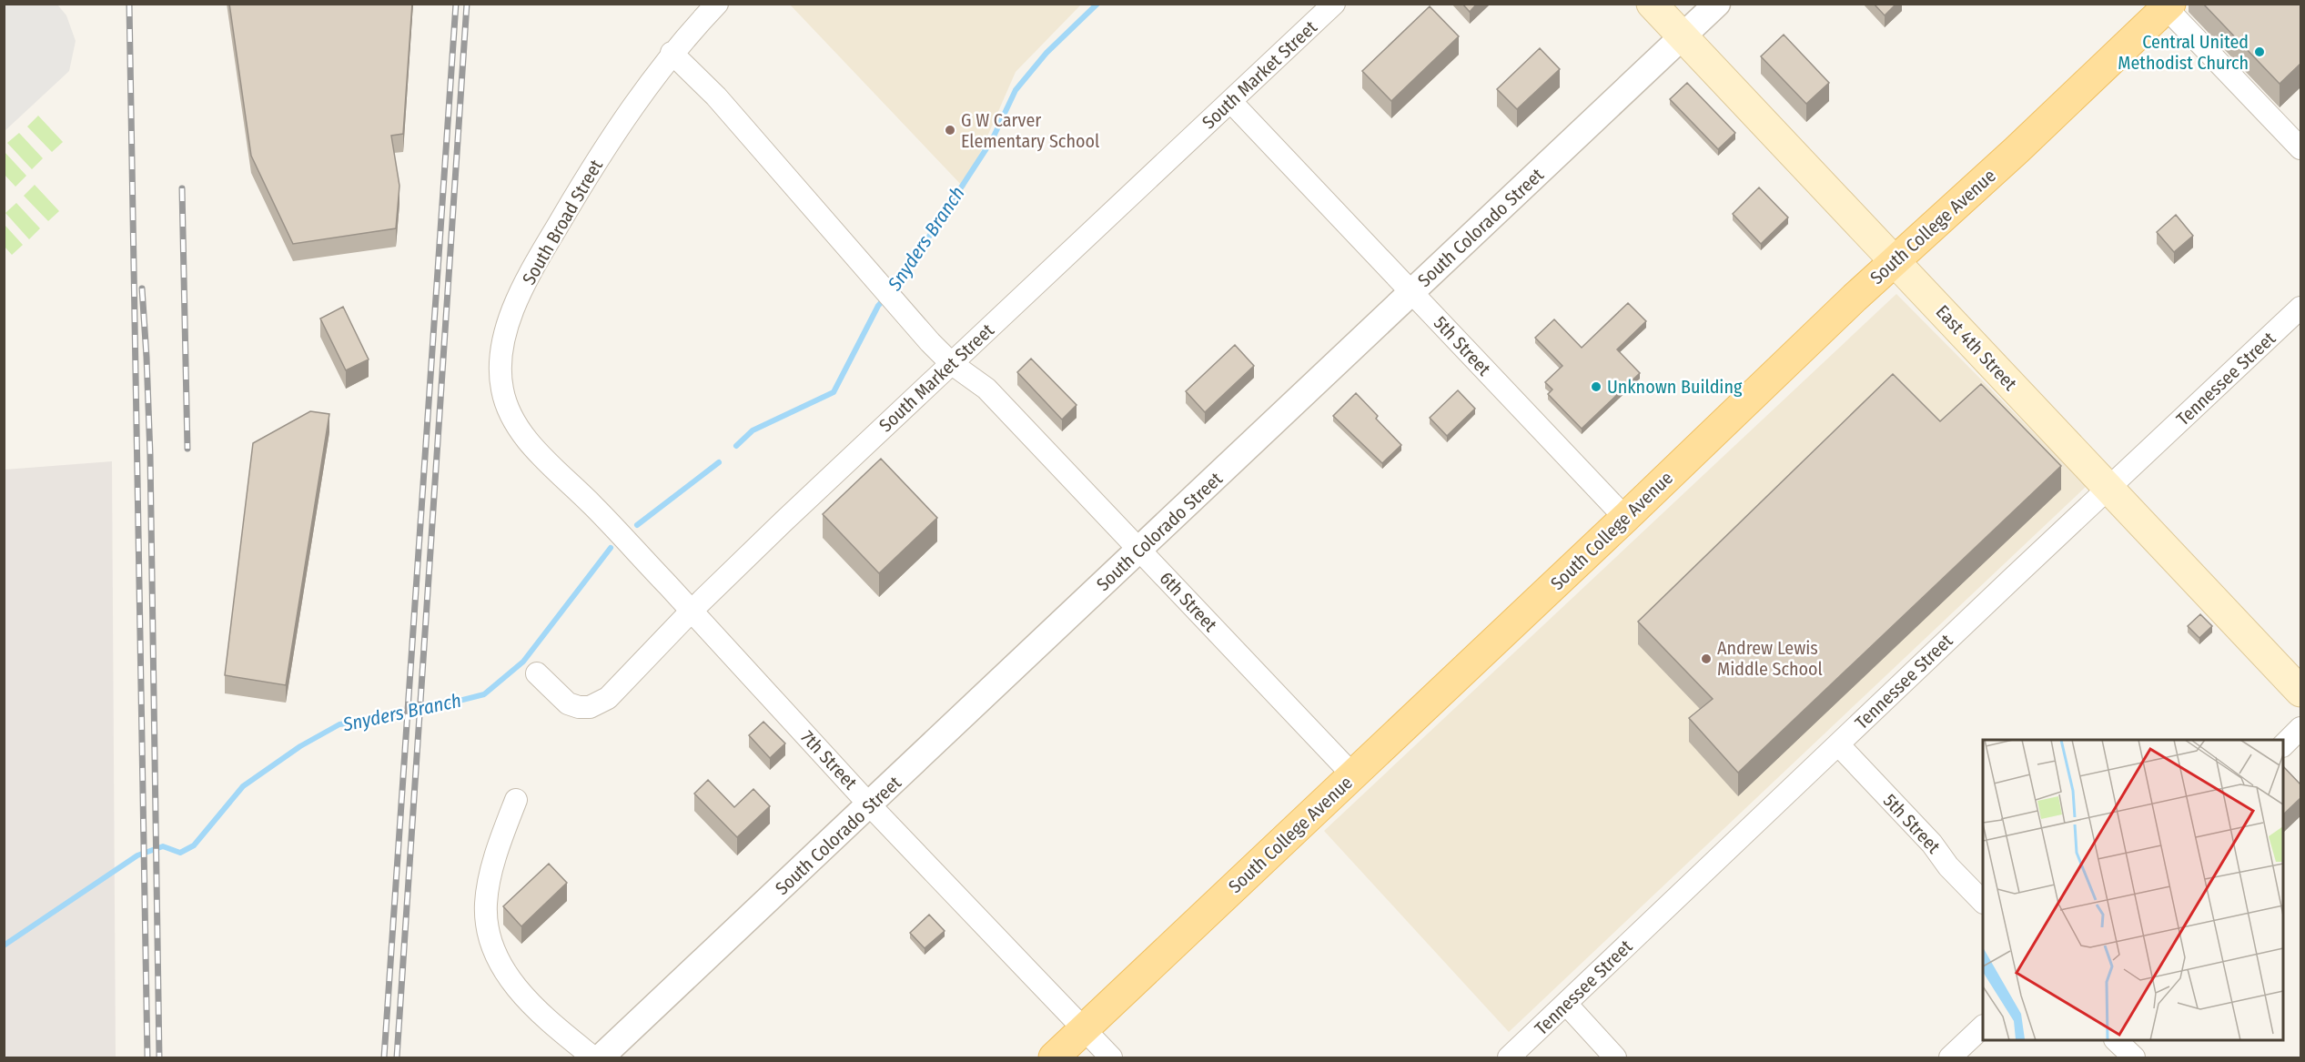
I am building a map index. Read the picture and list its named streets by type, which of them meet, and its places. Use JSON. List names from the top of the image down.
{
  "streets": {
    "main road": ["South College Avenue", "East 4th Street"],
    "street": [
      "South Market Street",
      "South Broad Street",
      "South Colorado Street",
      "5th Street",
      "Tennessee Street",
      "6th Street",
      "7th Street"
    ]
  },
  "crossings": [
    ["South Market Street", "5th Street"],
    ["South Market Street", "6th Street"],
    ["South Market Street", "7th Street"],
    ["South Broad Street", "6th Street"],
    ["South Broad Street", "7th Street"],
    ["South College Avenue", "5th Street"],
    ["South College Avenue", "East 4th Street"],
    ["South College Avenue", "6th Street"],
    ["South College Avenue", "7th Street"],
    ["South Colorado Street", "5th Street"],
    ["South Colorado Street", "East 4th Street"],
    ["South Colorado Street", "6th Street"],
    ["South Colorado Street", "7th Street"],
    ["5th Street", "Tennessee Street"],
    ["East 4th Street", "Tennessee Street"]
  ],
  "water": ["Snyders Branch"],
  "places": [
    "Central United Methodist Church",
    "G W Carver Elementary School",
    "Unknown Building",
    "Andrew Lewis Middle School"
  ]
}
